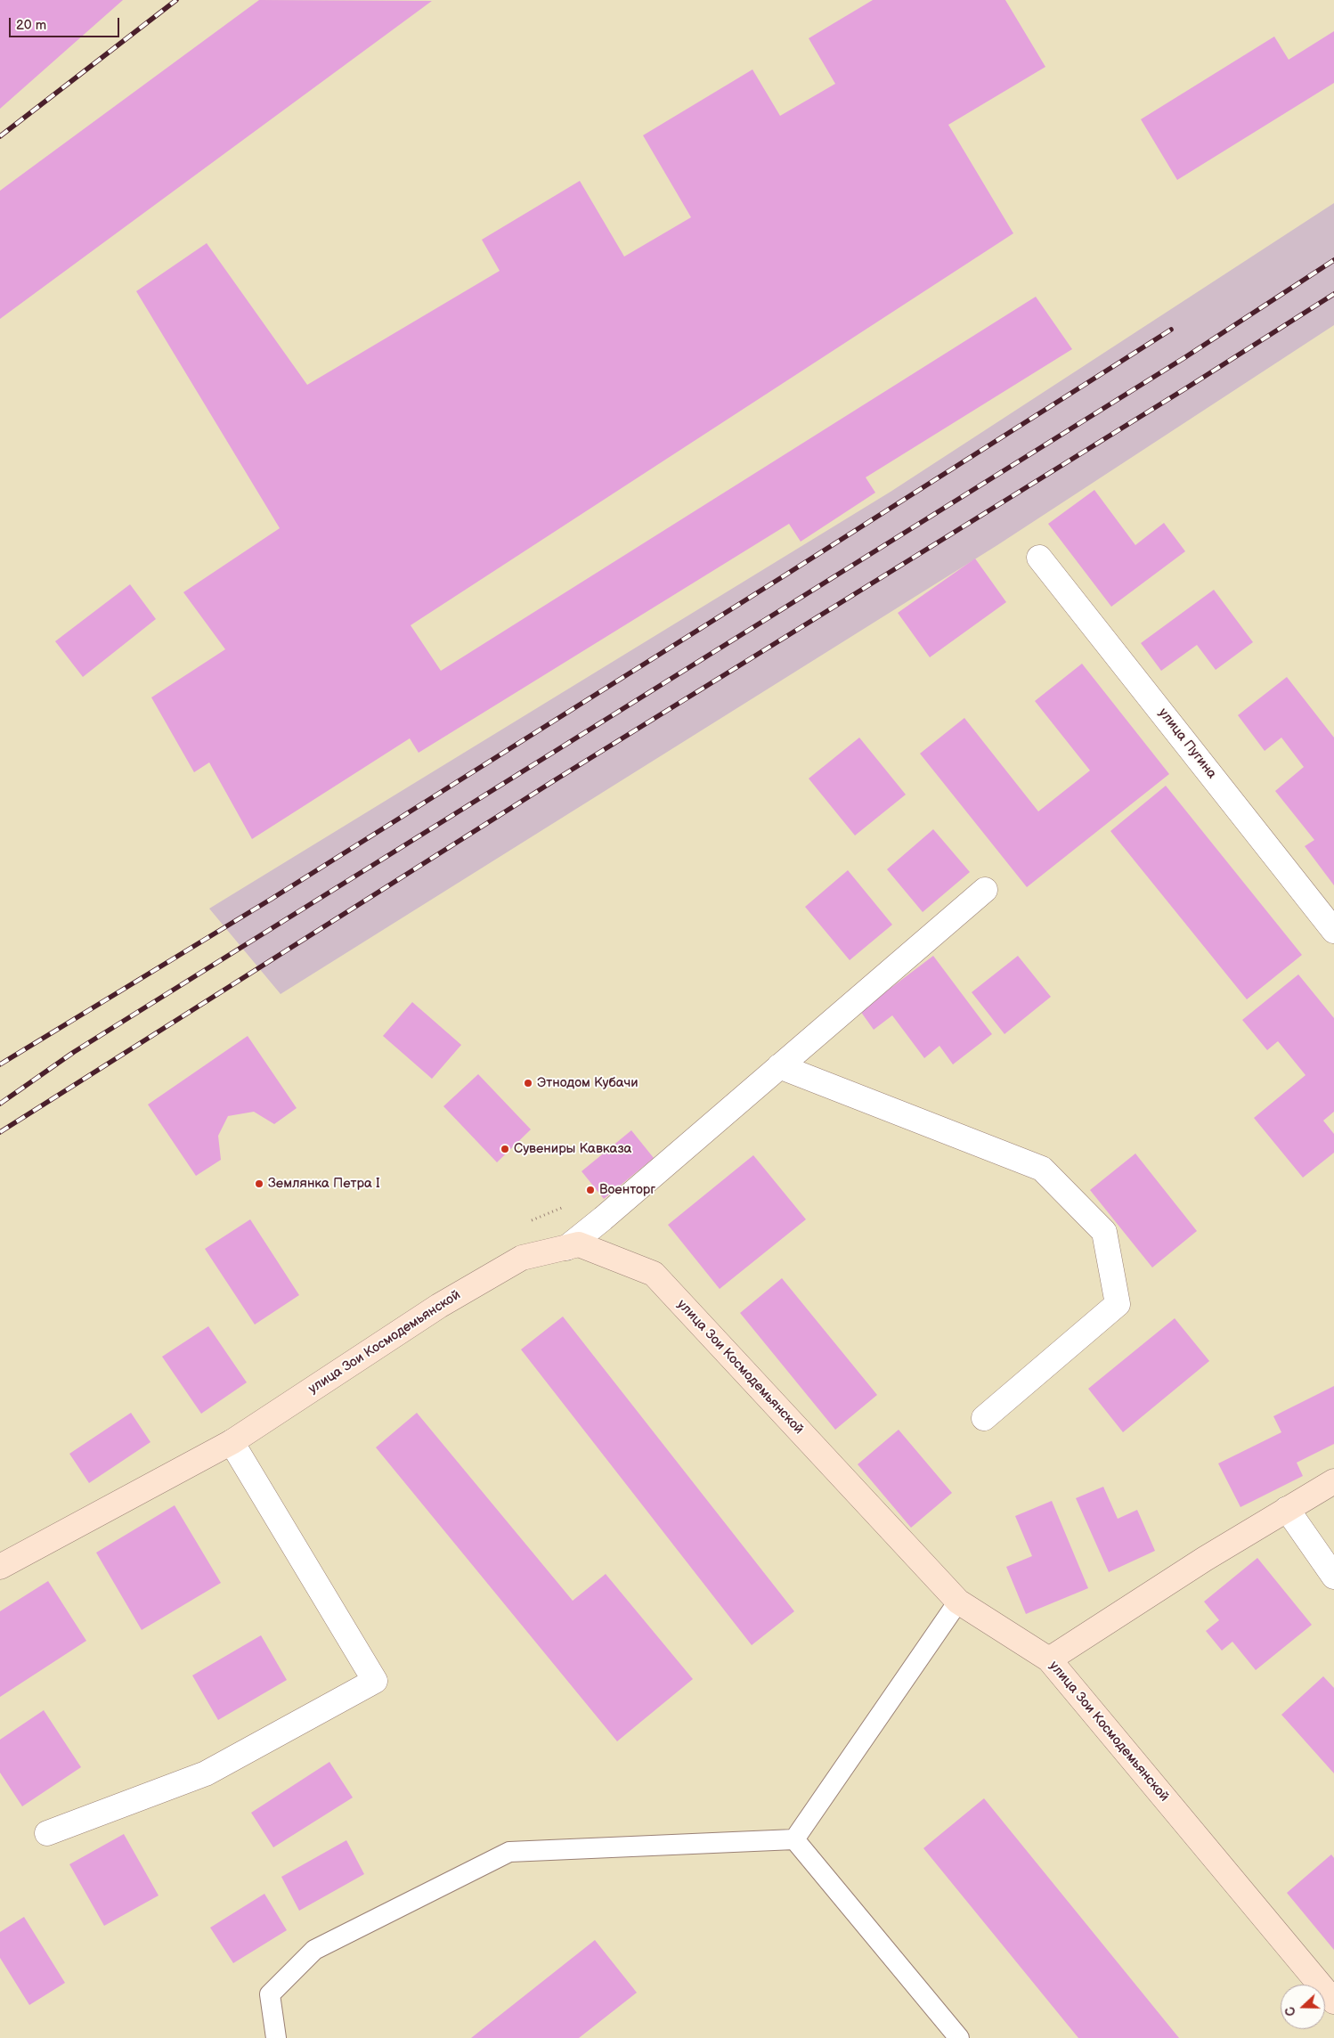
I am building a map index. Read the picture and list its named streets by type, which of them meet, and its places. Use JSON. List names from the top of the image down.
{
  "streets": {
    "street": ["улица Пугина", "улица Зои Космодемьянской"]
  },
  "places": [
    "Этнодом Кубачи",
    "Сувениры Кавказа",
    "Землянка Петра I",
    "Военторг"
  ],
  "scale_bar": "20 m",
  "north": "left"
}
